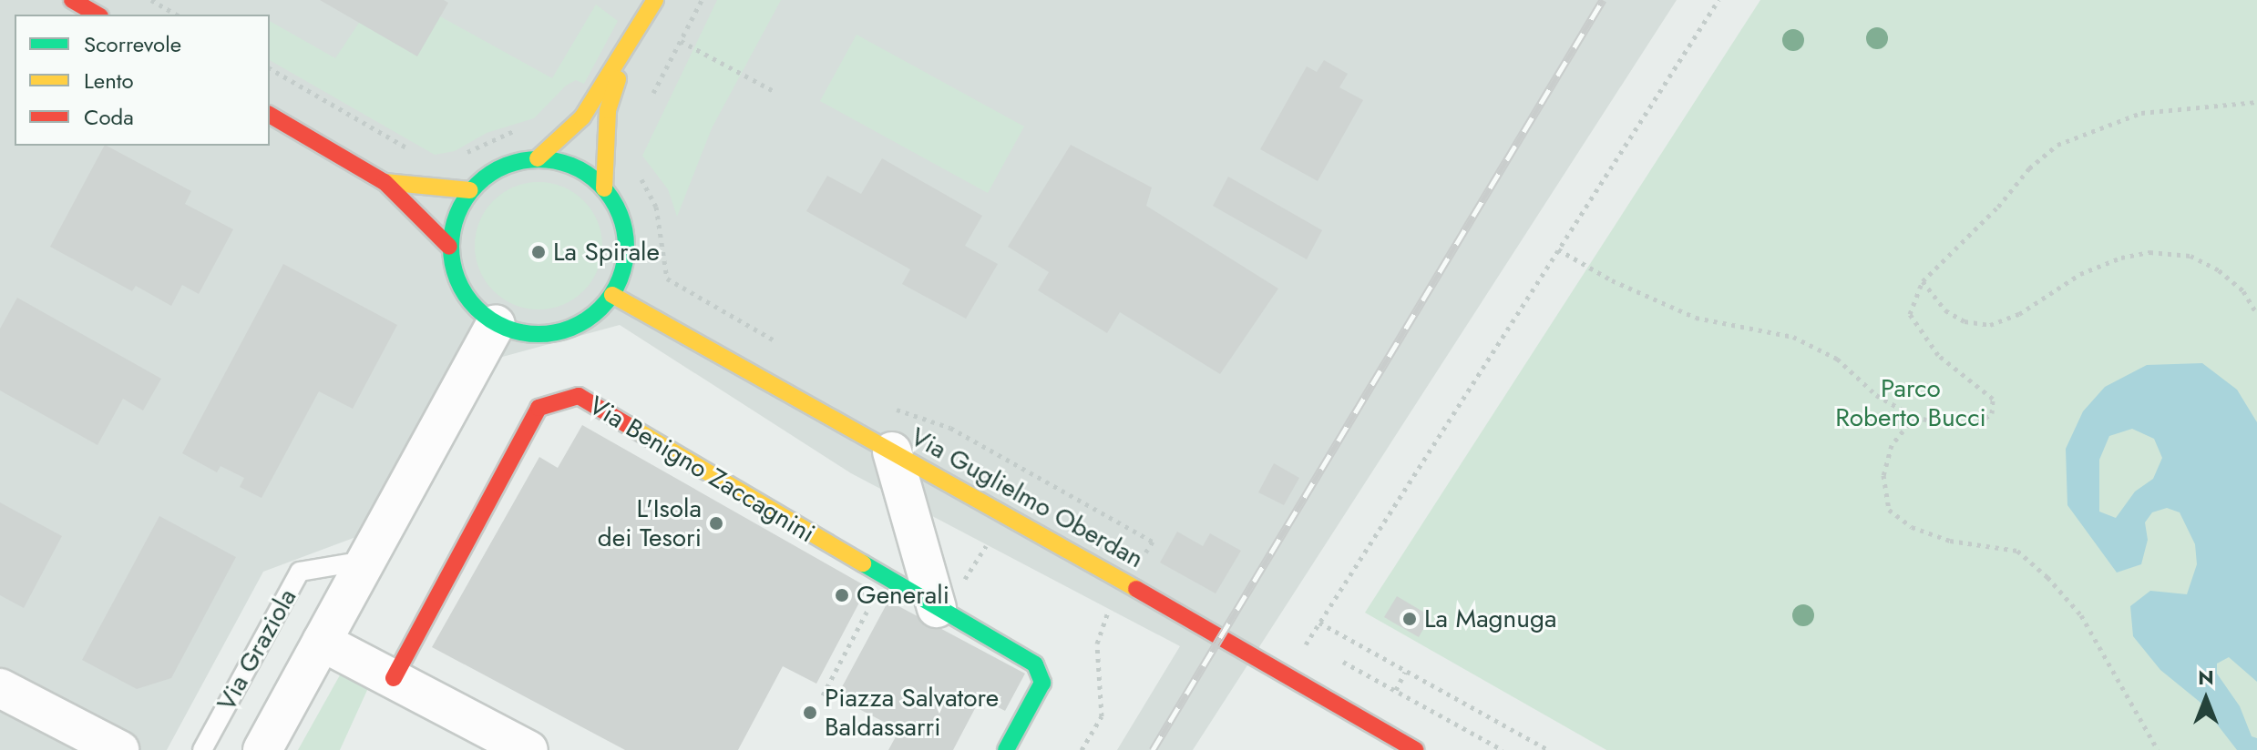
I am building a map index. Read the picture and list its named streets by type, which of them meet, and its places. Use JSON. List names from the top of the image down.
{
  "streets": {
    "main road": ["Via Benigno Zaccagnini", "Via Guglielmo Oberdan"],
    "street": ["Via Graziola"]
  },
  "crossings": [
    ["Via Guglielmo Oberdan", "Via Graziola"]
  ],
  "parks": ["Parco Roberto Bucci"],
  "places": [
    "La Spirale",
    "L'Isola dei Tesori",
    "Generali",
    "La Magnuga",
    "Piazza Salvatore Baldassarri"
  ],
  "legend": ["Scorrevole", "Lento", "Coda"],
  "north": "top"
}
